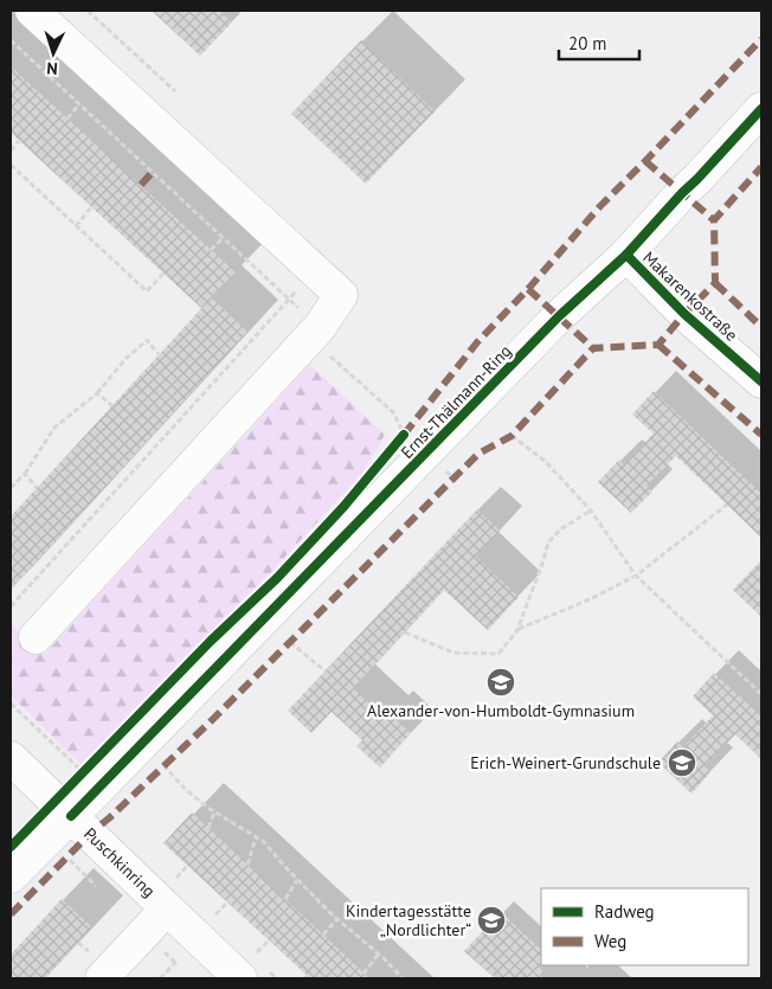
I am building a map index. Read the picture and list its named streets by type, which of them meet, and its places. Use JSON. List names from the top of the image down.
{
  "streets": {
    "street": ["Makarenkostraße", "Ernst-Thälmann-Ring", "Puschkinring"]
  },
  "crossings": [
    ["Makarenkostraße", "Ernst-Thälmann-Ring"],
    ["Ernst-Thälmann-Ring", "Puschkinring"]
  ],
  "places": {
    "school or university": ["Alexander-von-Humboldt-Gymnasium", "Erich-Weinert-Grundschule", "Kindertagesstätte „Nordlichter“"]
  },
  "legend": ["Radweg", "Weg"],
  "scale_bar": "20 m",
  "north": "bottom"
}
